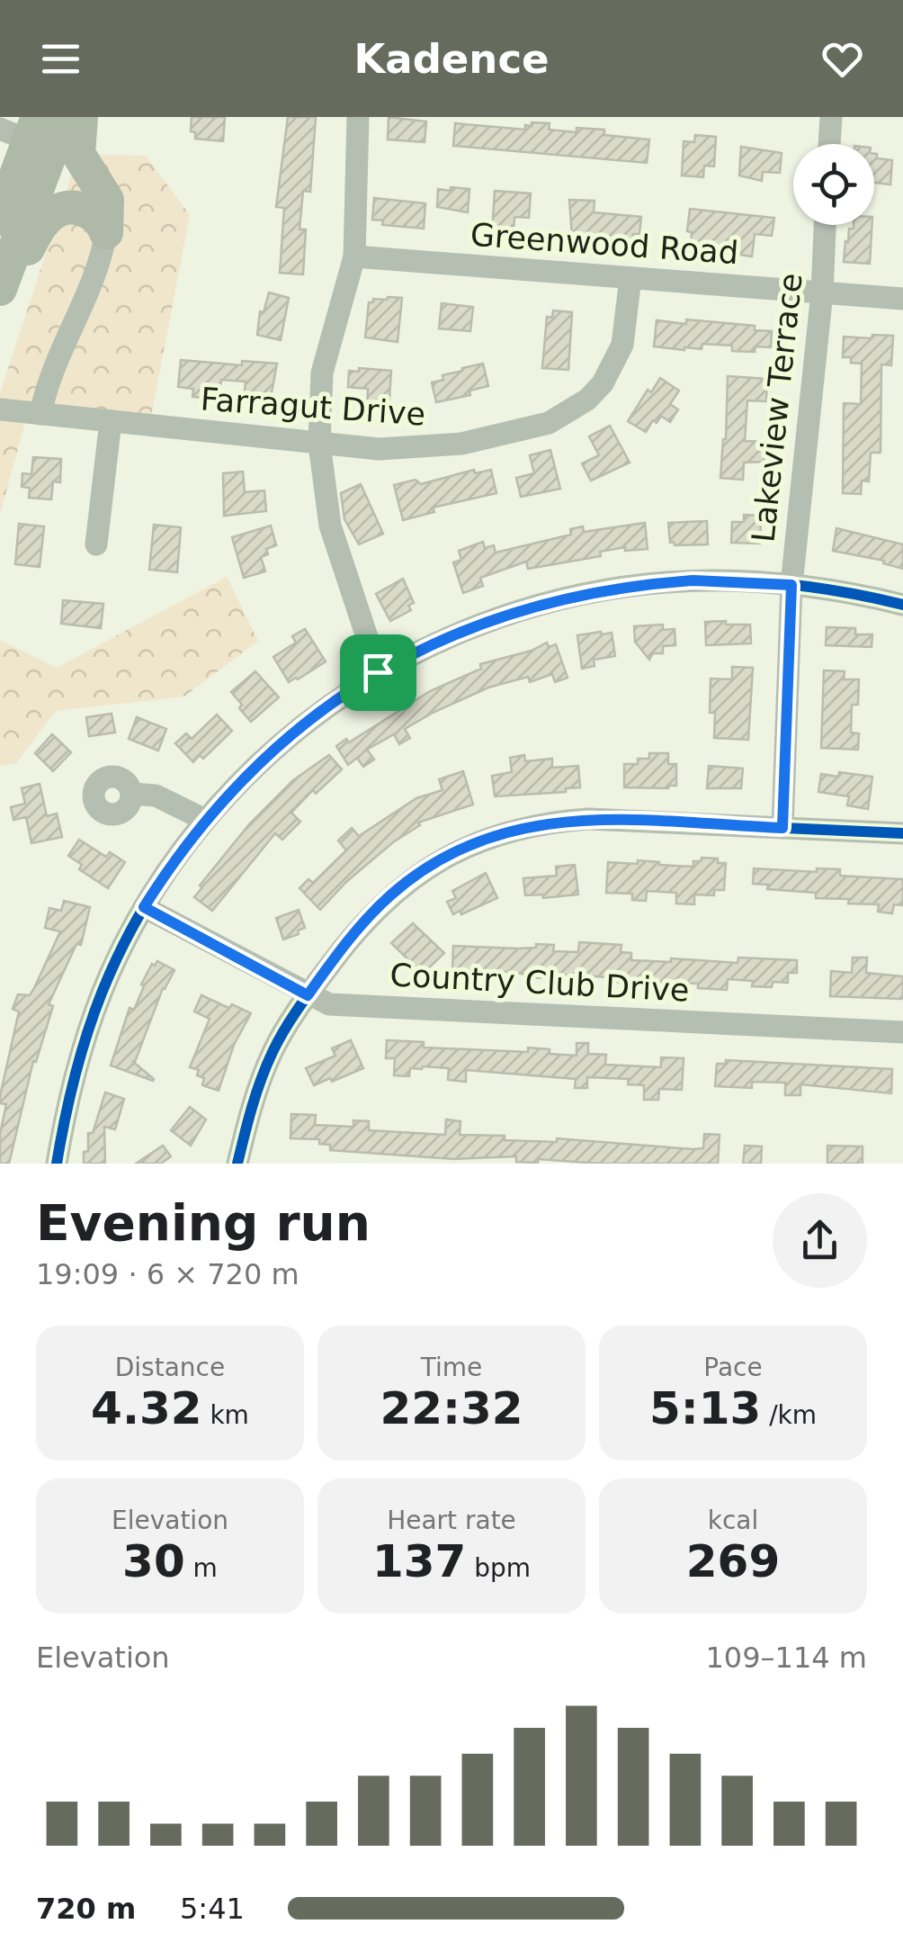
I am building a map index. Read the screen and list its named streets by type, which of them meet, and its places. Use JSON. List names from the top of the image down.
{
  "streets": {
    "street": [
      "Greenwood Road",
      "Farragut Drive",
      "Lakeview Terrace",
      "Country Club Drive"
    ]
  },
  "crossings": [
    ["Greenwood Road", "Farragut Drive"],
    ["Greenwood Road", "Lakeview Terrace"]
  ],
  "page": {
    "header": "Kadence",
    "heading": ["Evening run", "19:09 · 6 × 720 m"],
    "stats": [
      ["Distance", "4.32 km"],
      ["Time", "22:32"],
      ["Pace", "5:13 /km"],
      ["Elevation", "30 m"],
      ["Heart rate", "137 bpm"],
      ["kcal", "269"]
    ],
    "chart": ["Elevation", "109–114 m"],
    "list": [
      {
        "name": "720 m",
        "note": "5:41"
      }
    ]
  }
}
